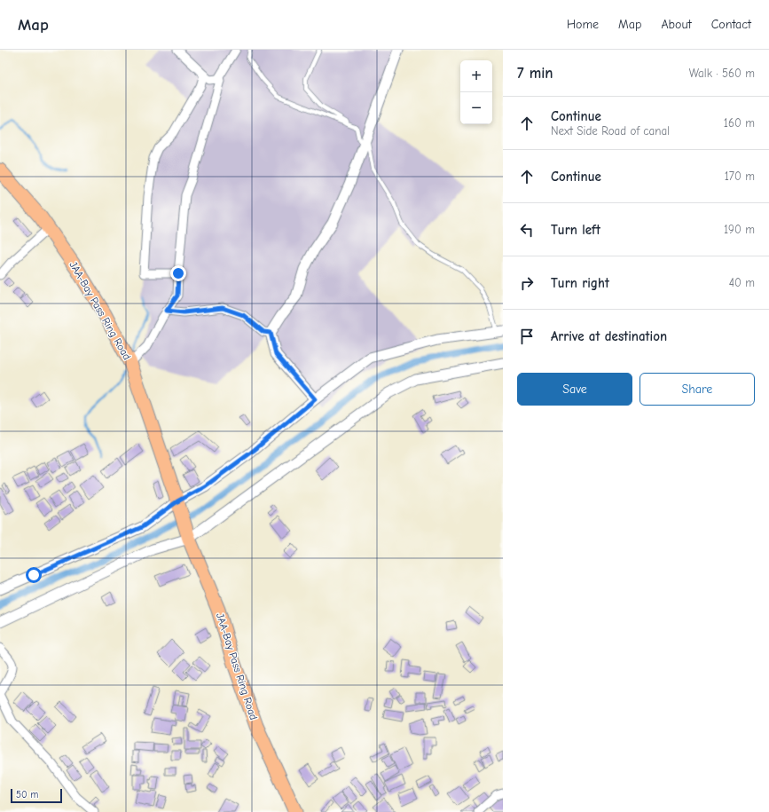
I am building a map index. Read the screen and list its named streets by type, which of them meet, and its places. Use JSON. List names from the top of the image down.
{
  "streets": {
    "highway": ["JAA-Bay Pass Ring Road"]
  },
  "scale_bar": "50 m",
  "page": {
    "header": "Map",
    "nav": [
      "Home",
      "Map",
      "About",
      "Contact"
    ],
    "heading": ["7 min", "Walk · 560 m"],
    "map_buttons": ["+", "−"],
    "list": [
      ["Continue", "Next Side Road of canal", "160 m"],
      ["Continue", "170 m"],
      ["Turn left", "190 m"],
      ["Turn right", "40 m"],
      "Arrive at destination"
    ],
    "buttons": ["Save", "Share"],
    "scale": "50 m"
  }
}
